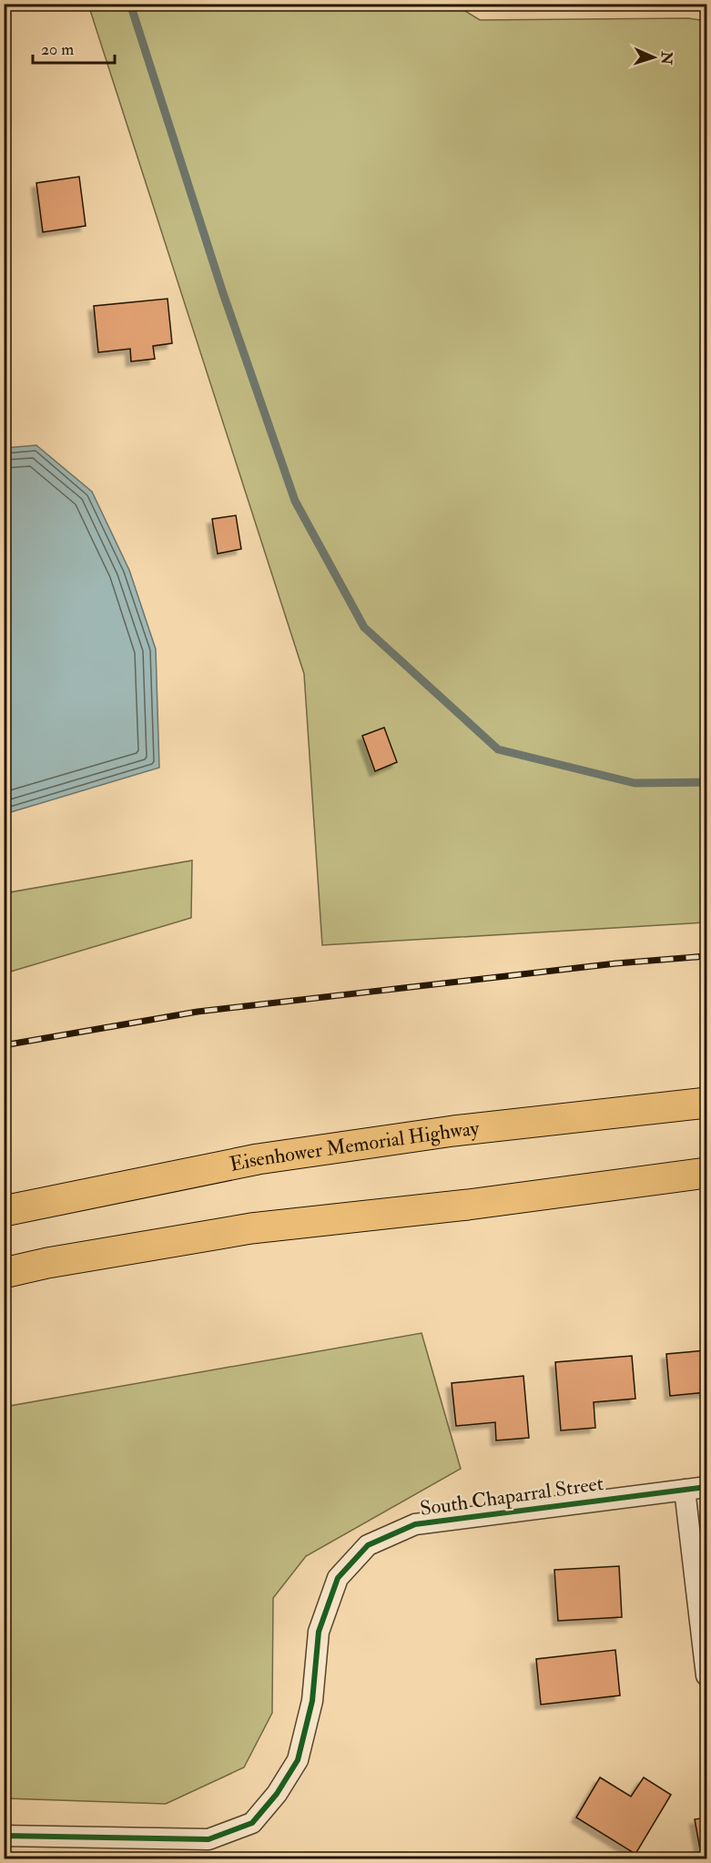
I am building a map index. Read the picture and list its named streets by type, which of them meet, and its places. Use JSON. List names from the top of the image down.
{
  "streets": {
    "main road": ["Eisenhower Memorial Highway"],
    "street": ["South Chaparral Street"]
  },
  "scale_bar": "20 m",
  "north": "right"
}
